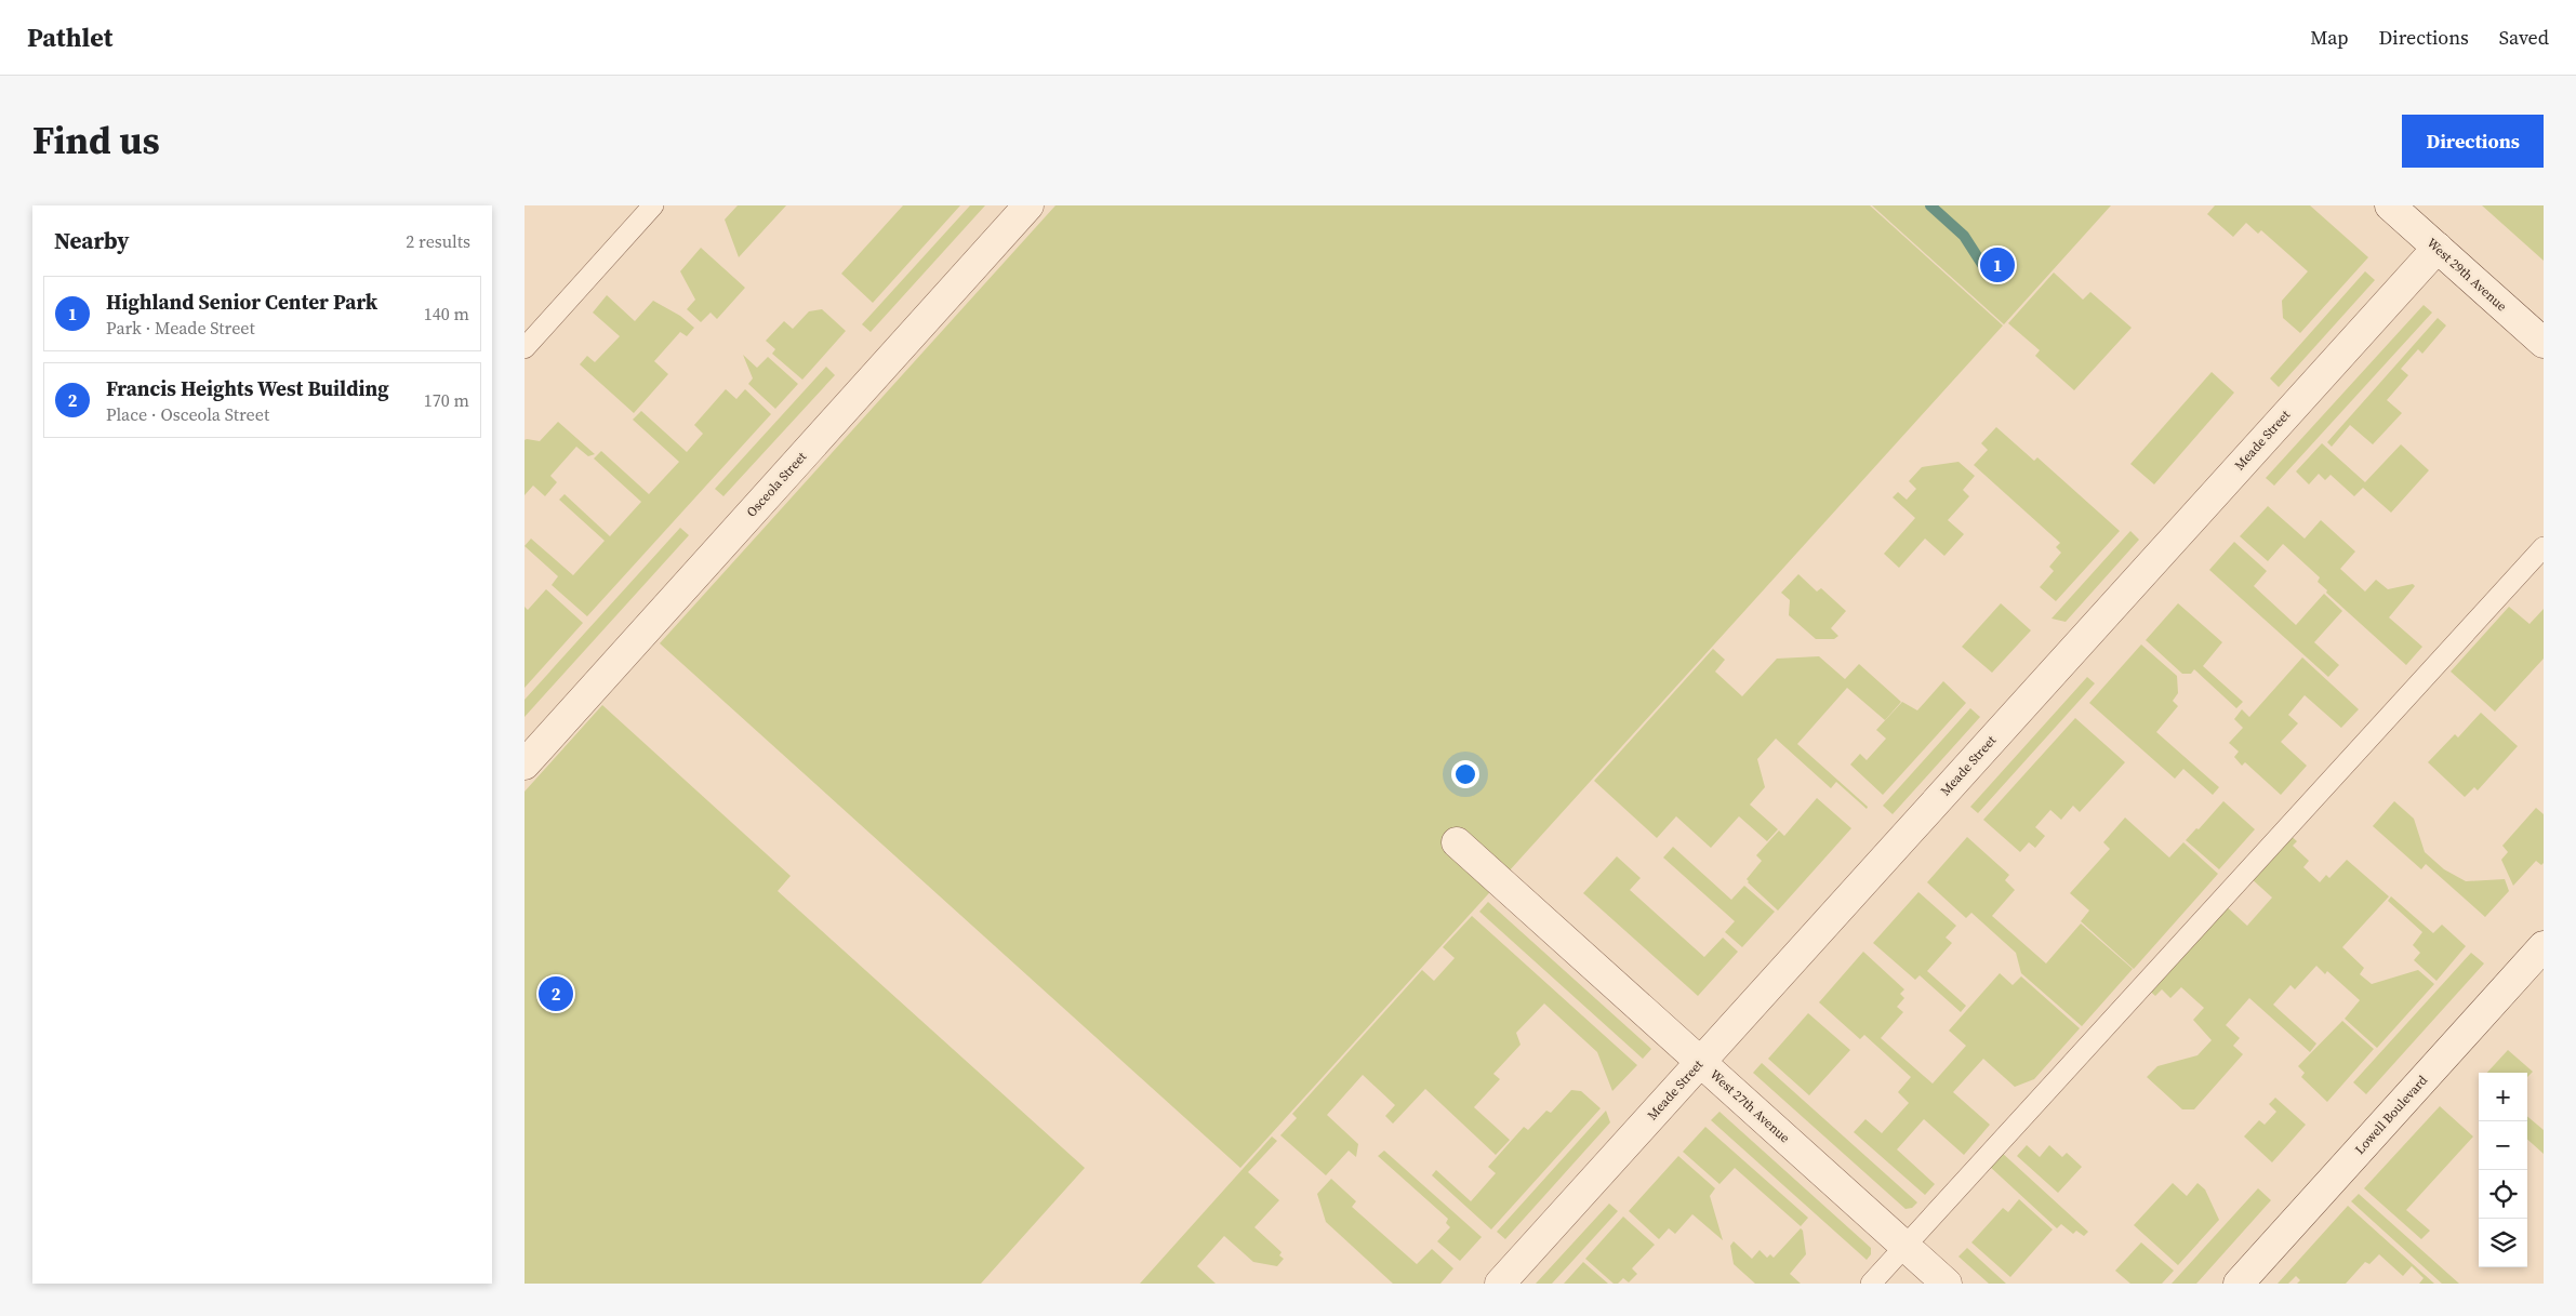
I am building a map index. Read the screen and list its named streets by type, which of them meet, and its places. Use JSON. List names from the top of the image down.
{
  "streets": {
    "street": [
      "West 29th Avenue",
      "Meade Street",
      "Osceola Street",
      "West 27th Avenue",
      "Lowell Boulevard"
    ]
  },
  "crossings": [
    ["West 29th Avenue", "Meade Street"],
    ["Meade Street", "West 27th Avenue"]
  ],
  "page": {
    "header": "Pathlet",
    "nav": ["Map", "Directions", "Saved"],
    "title": "Find us",
    "buttons": "Directions",
    "heading": ["Nearby", "2 results"],
    "pins": ["1", "2"],
    "list": [
      {
        "mark": "1",
        "name": "Highland Senior Center Park",
        "note": "Park · Meade Street",
        "value": "140 m"
      },
      {
        "mark": "2",
        "name": "Francis Heights West Building",
        "note": "Place · Osceola Street",
        "value": "170 m"
      }
    ],
    "map_buttons": ["+", "−"]
  }
}
